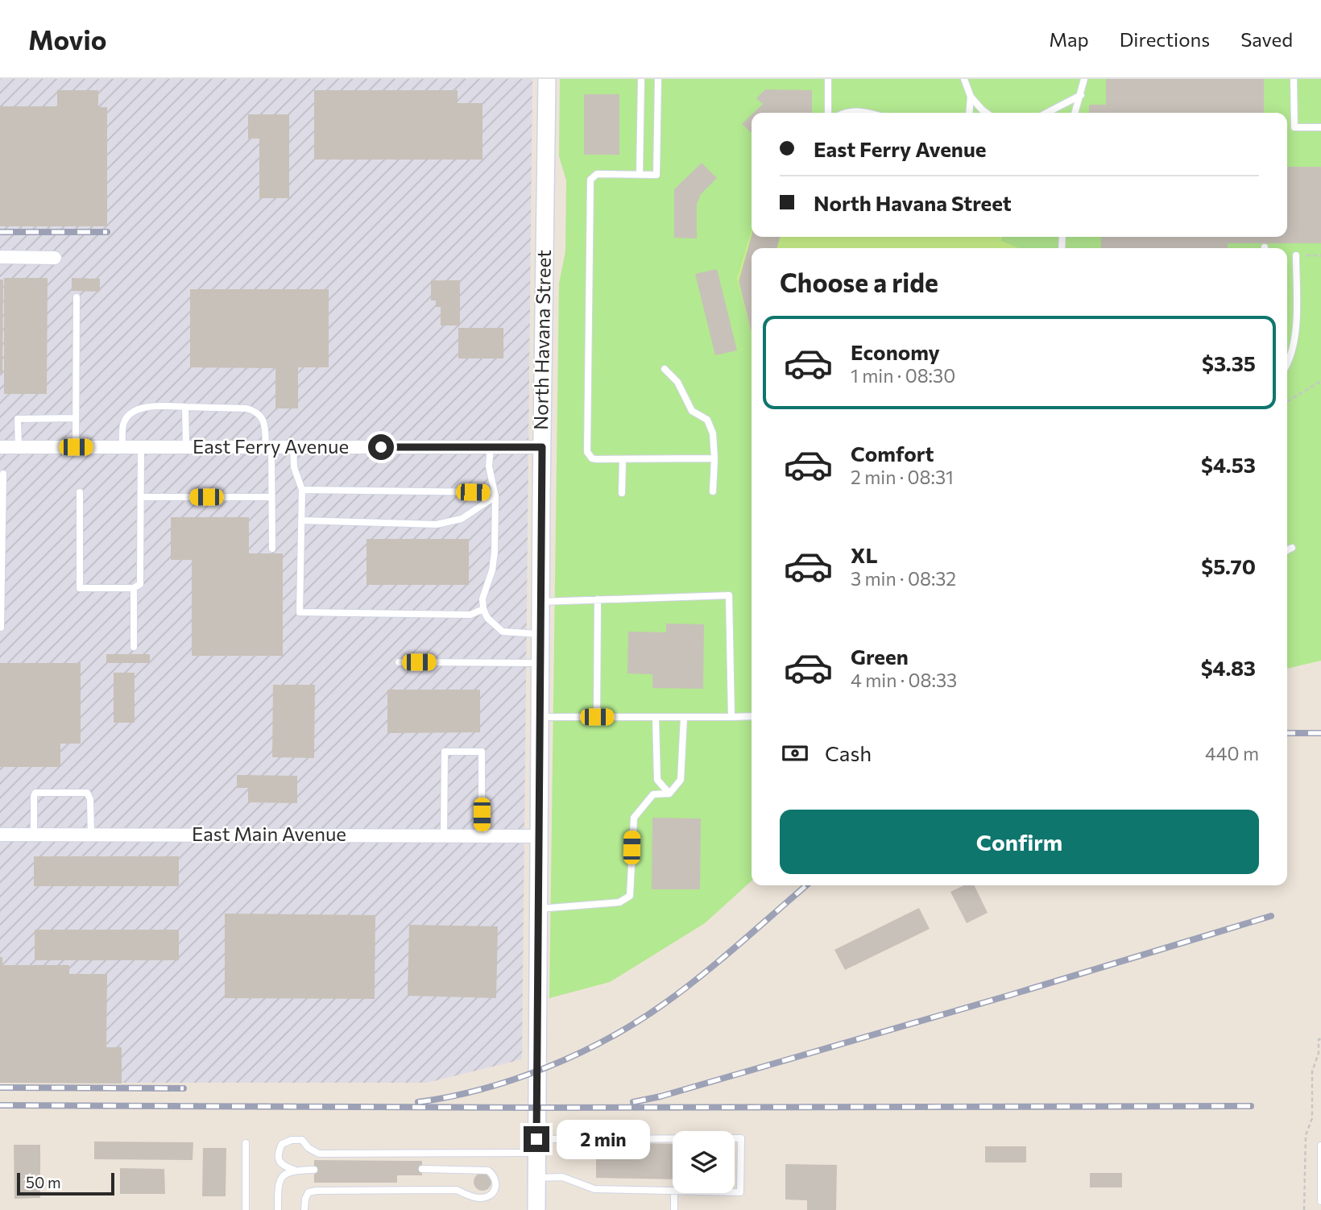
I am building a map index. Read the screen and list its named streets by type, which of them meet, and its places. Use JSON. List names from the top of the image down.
{
  "streets": {
    "street": ["North Havana Street", "East Ferry Avenue", "East Main Avenue"]
  },
  "crossings": [
    ["North Havana Street", "East Ferry Avenue"],
    ["North Havana Street", "East Main Avenue"]
  ],
  "scale_bar": "50 m",
  "page": {
    "header": "Movio",
    "nav": ["Map", "Directions", "Saved"],
    "banner": ["East Ferry Avenue", "North Havana Street"],
    "heading": "Choose a ride",
    "list": [
      {
        "name": "Economy",
        "note": "1 min · 08:30",
        "value": "$3.35"
      },
      {
        "name": "Comfort",
        "note": "2 min · 08:31",
        "value": "$4.53"
      },
      {
        "name": "XL",
        "note": "3 min · 08:32",
        "value": "$5.70"
      },
      {
        "name": "Green",
        "note": "4 min · 08:33",
        "value": "$4.83"
      }
    ],
    "pay": ["Cash", "440 m"],
    "buttons": "Confirm",
    "bubble": "2 min",
    "scale": "50 m"
  }
}
